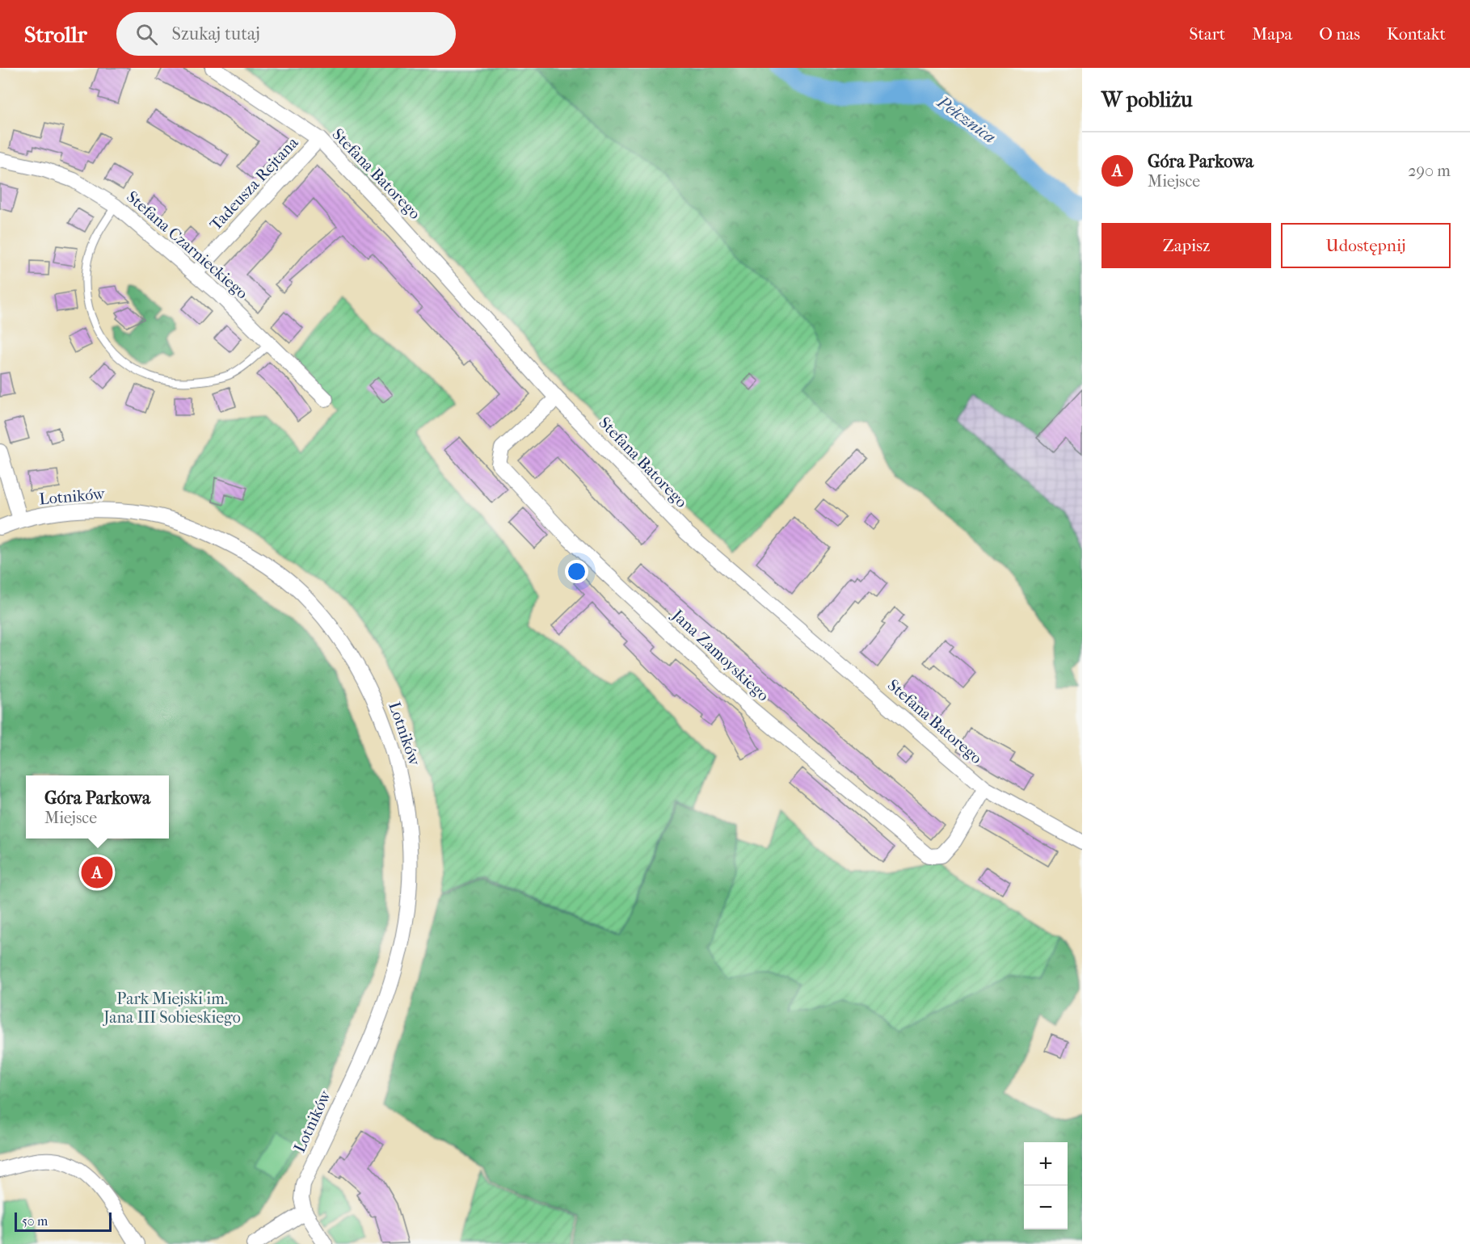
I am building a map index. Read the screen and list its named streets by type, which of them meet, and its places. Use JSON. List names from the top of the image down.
{
  "streets": {
    "street": [
      "Stefana Batorego",
      "Tadeusza Rejtana",
      "Stefana Czarnieckiego",
      "Lotników",
      "Jana Zamoyskiego"
    ]
  },
  "crossings": [
    ["Stefana Batorego", "Tadeusza Rejtana"],
    ["Stefana Batorego", "Jana Zamoyskiego"],
    ["Tadeusza Rejtana", "Stefana Czarnieckiego"]
  ],
  "water": ["Pełcznica"],
  "parks": ["Park Miejski im. Jana III Sobieskiego"],
  "scale_bar": "50 m",
  "page": {
    "header": "Strollr",
    "search": "Szukaj tutaj",
    "nav": [
      "Start",
      "Mapa",
      "O nas",
      "Kontakt"
    ],
    "heading": "W pobliżu",
    "list": [
      {
        "mark": "A",
        "name": "Góra Parkowa",
        "note": "Miejsce",
        "value": "290 m"
      }
    ],
    "buttons": ["Zapisz", "Udostępnij"],
    "popup": ["Góra Parkowa", "Miejsce"],
    "pins": "A",
    "map_buttons": ["+", "−"],
    "scale": "50 m"
  }
}
